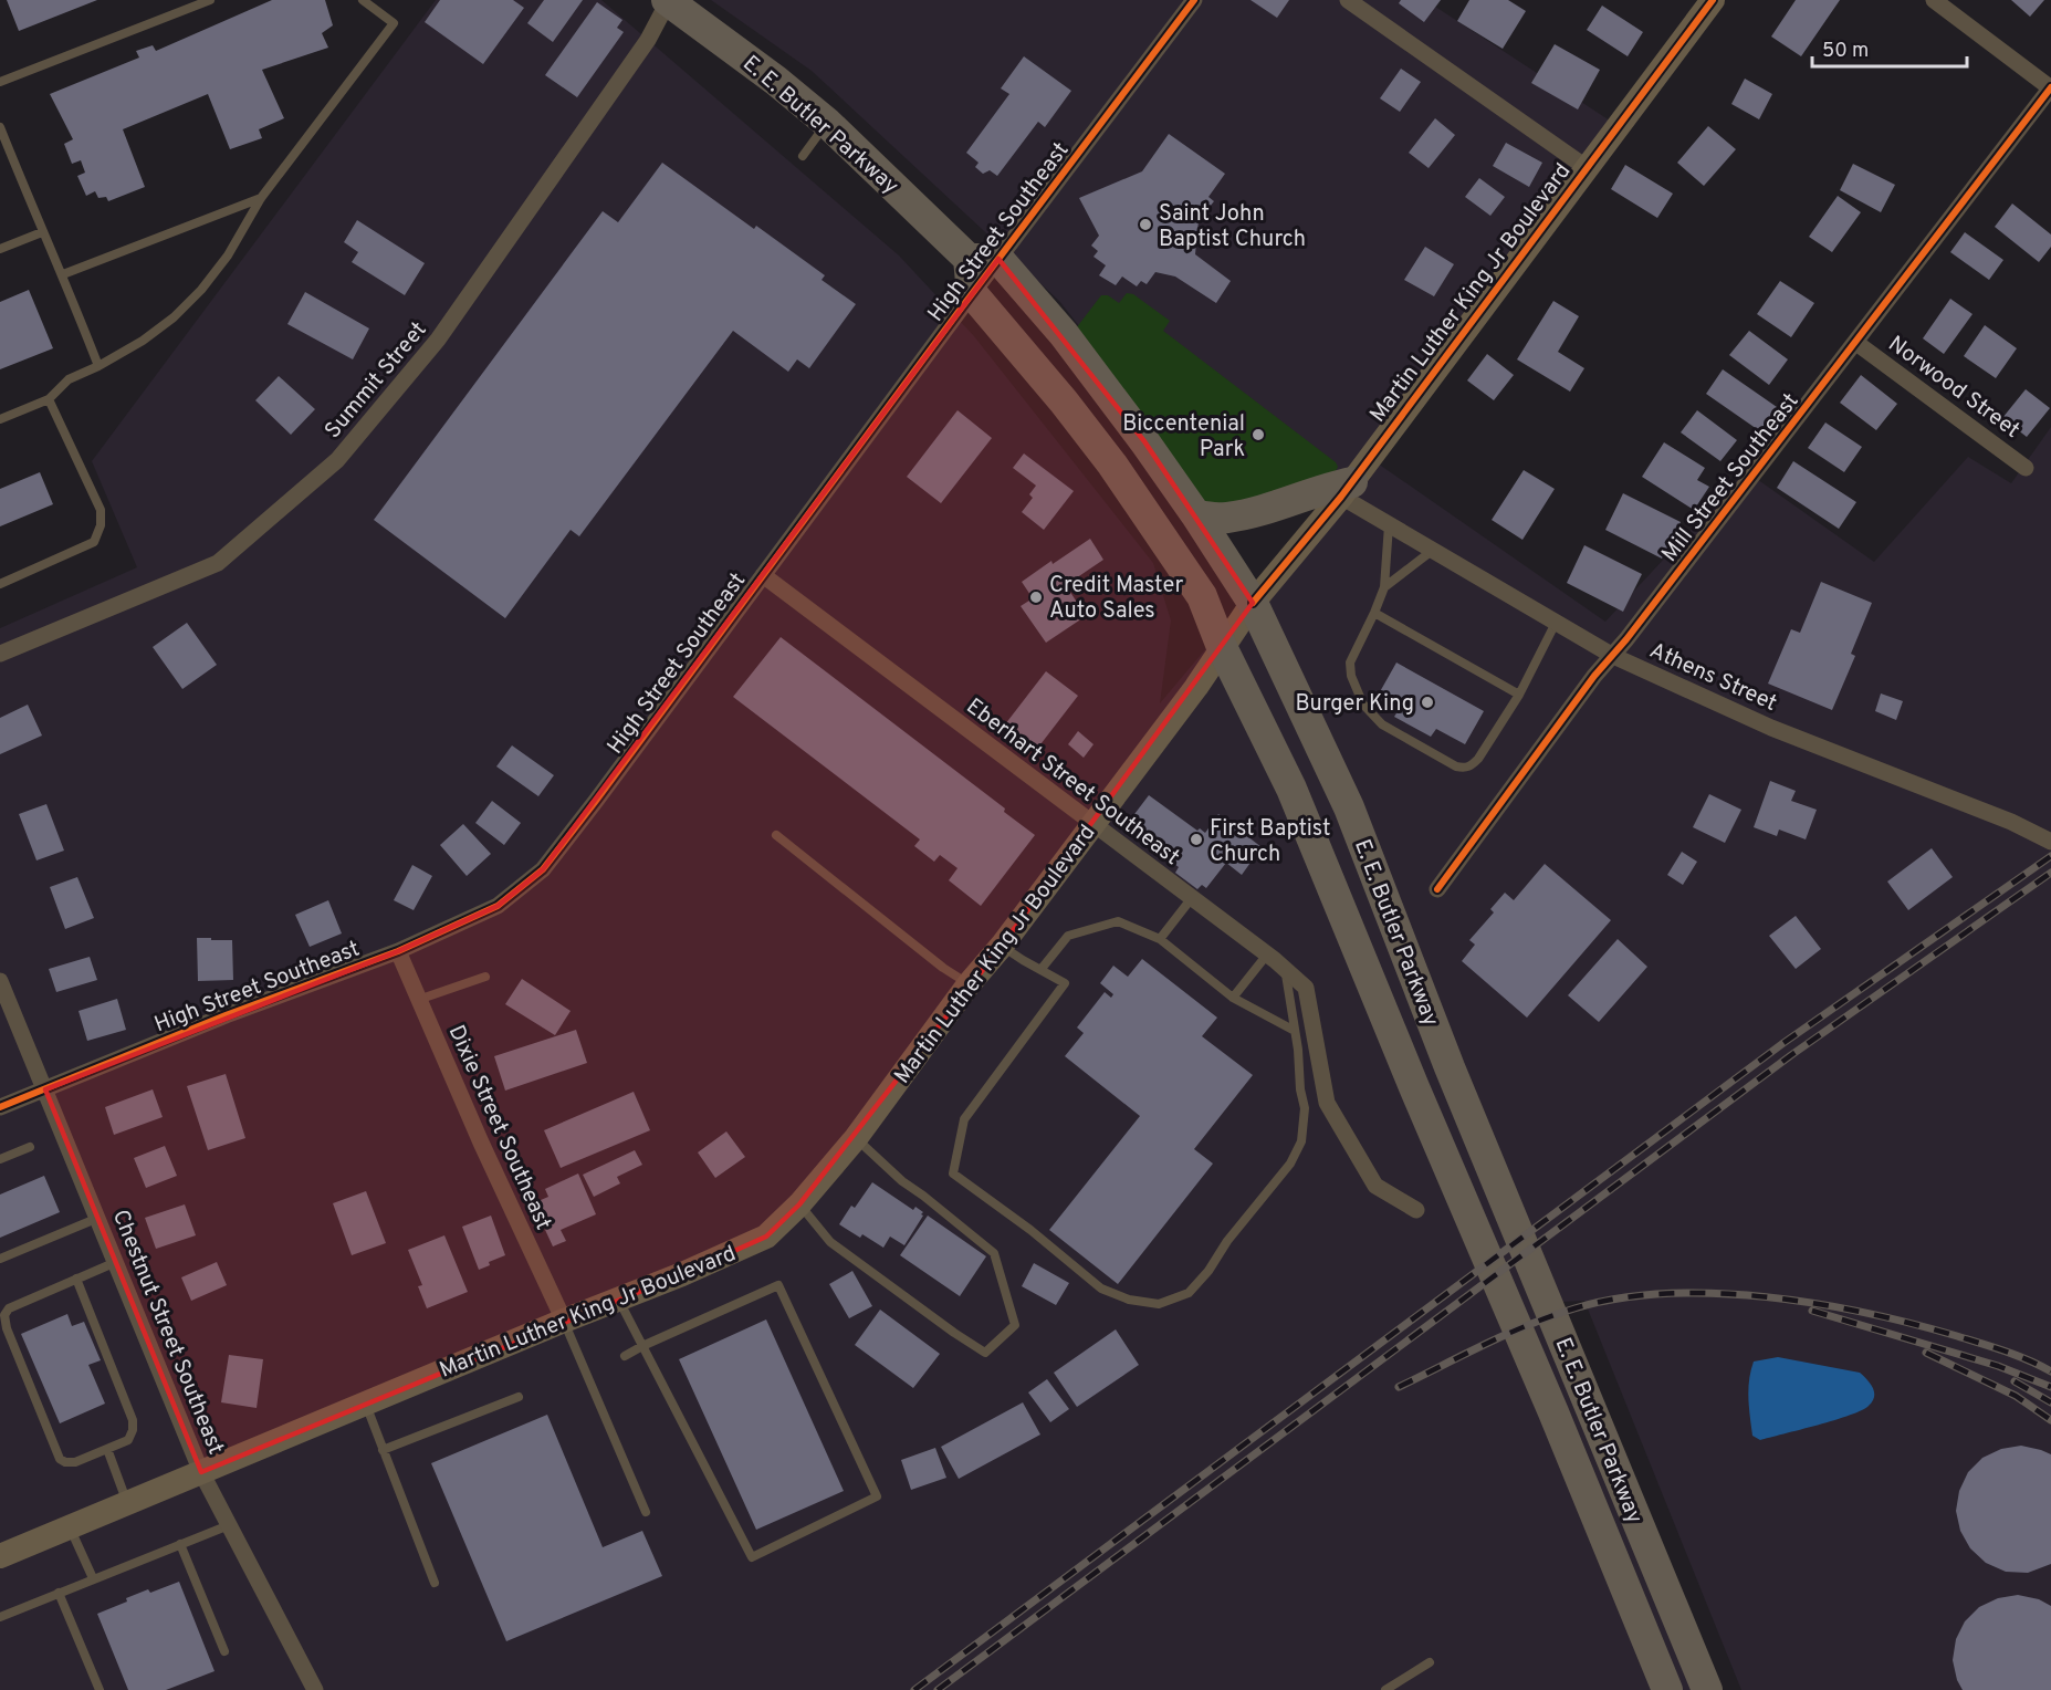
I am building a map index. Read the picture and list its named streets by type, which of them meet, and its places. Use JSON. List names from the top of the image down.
{
  "streets": {
    "highway": ["E. E. Butler Parkway"],
    "main road": ["Martin Luther King Jr Boulevard"],
    "street": [
      "High Street Southeast",
      "Summit Street",
      "Norwood Street",
      "Mill Street Southeast",
      "Athens Street",
      "Eberhart Street Southeast",
      "Dixie Street Southeast",
      "Chestnut Street Southeast"
    ]
  },
  "crossings": [
    ["E. E. Butler Parkway", "High Street Southeast"],
    ["E. E. Butler Parkway", "Martin Luther King Jr Boulevard"],
    ["E. E. Butler Parkway", "Summit Street"],
    ["High Street Southeast", "Eberhart Street Southeast"],
    ["High Street Southeast", "Dixie Street Southeast"],
    ["High Street Southeast", "Chestnut Street Southeast"],
    ["Martin Luther King Jr Boulevard", "Athens Street"],
    ["Martin Luther King Jr Boulevard", "Eberhart Street Southeast"],
    ["Martin Luther King Jr Boulevard", "Dixie Street Southeast"],
    ["Martin Luther King Jr Boulevard", "Chestnut Street Southeast"],
    ["Norwood Street", "Mill Street Southeast"],
    ["Mill Street Southeast", "Athens Street"]
  ],
  "places": [
    "Saint John Baptist Church",
    "Biccentenial Park",
    "Credit Master Auto Sales",
    "Burger King",
    "First Baptist Church"
  ],
  "scale_bar": "50 m"
}
